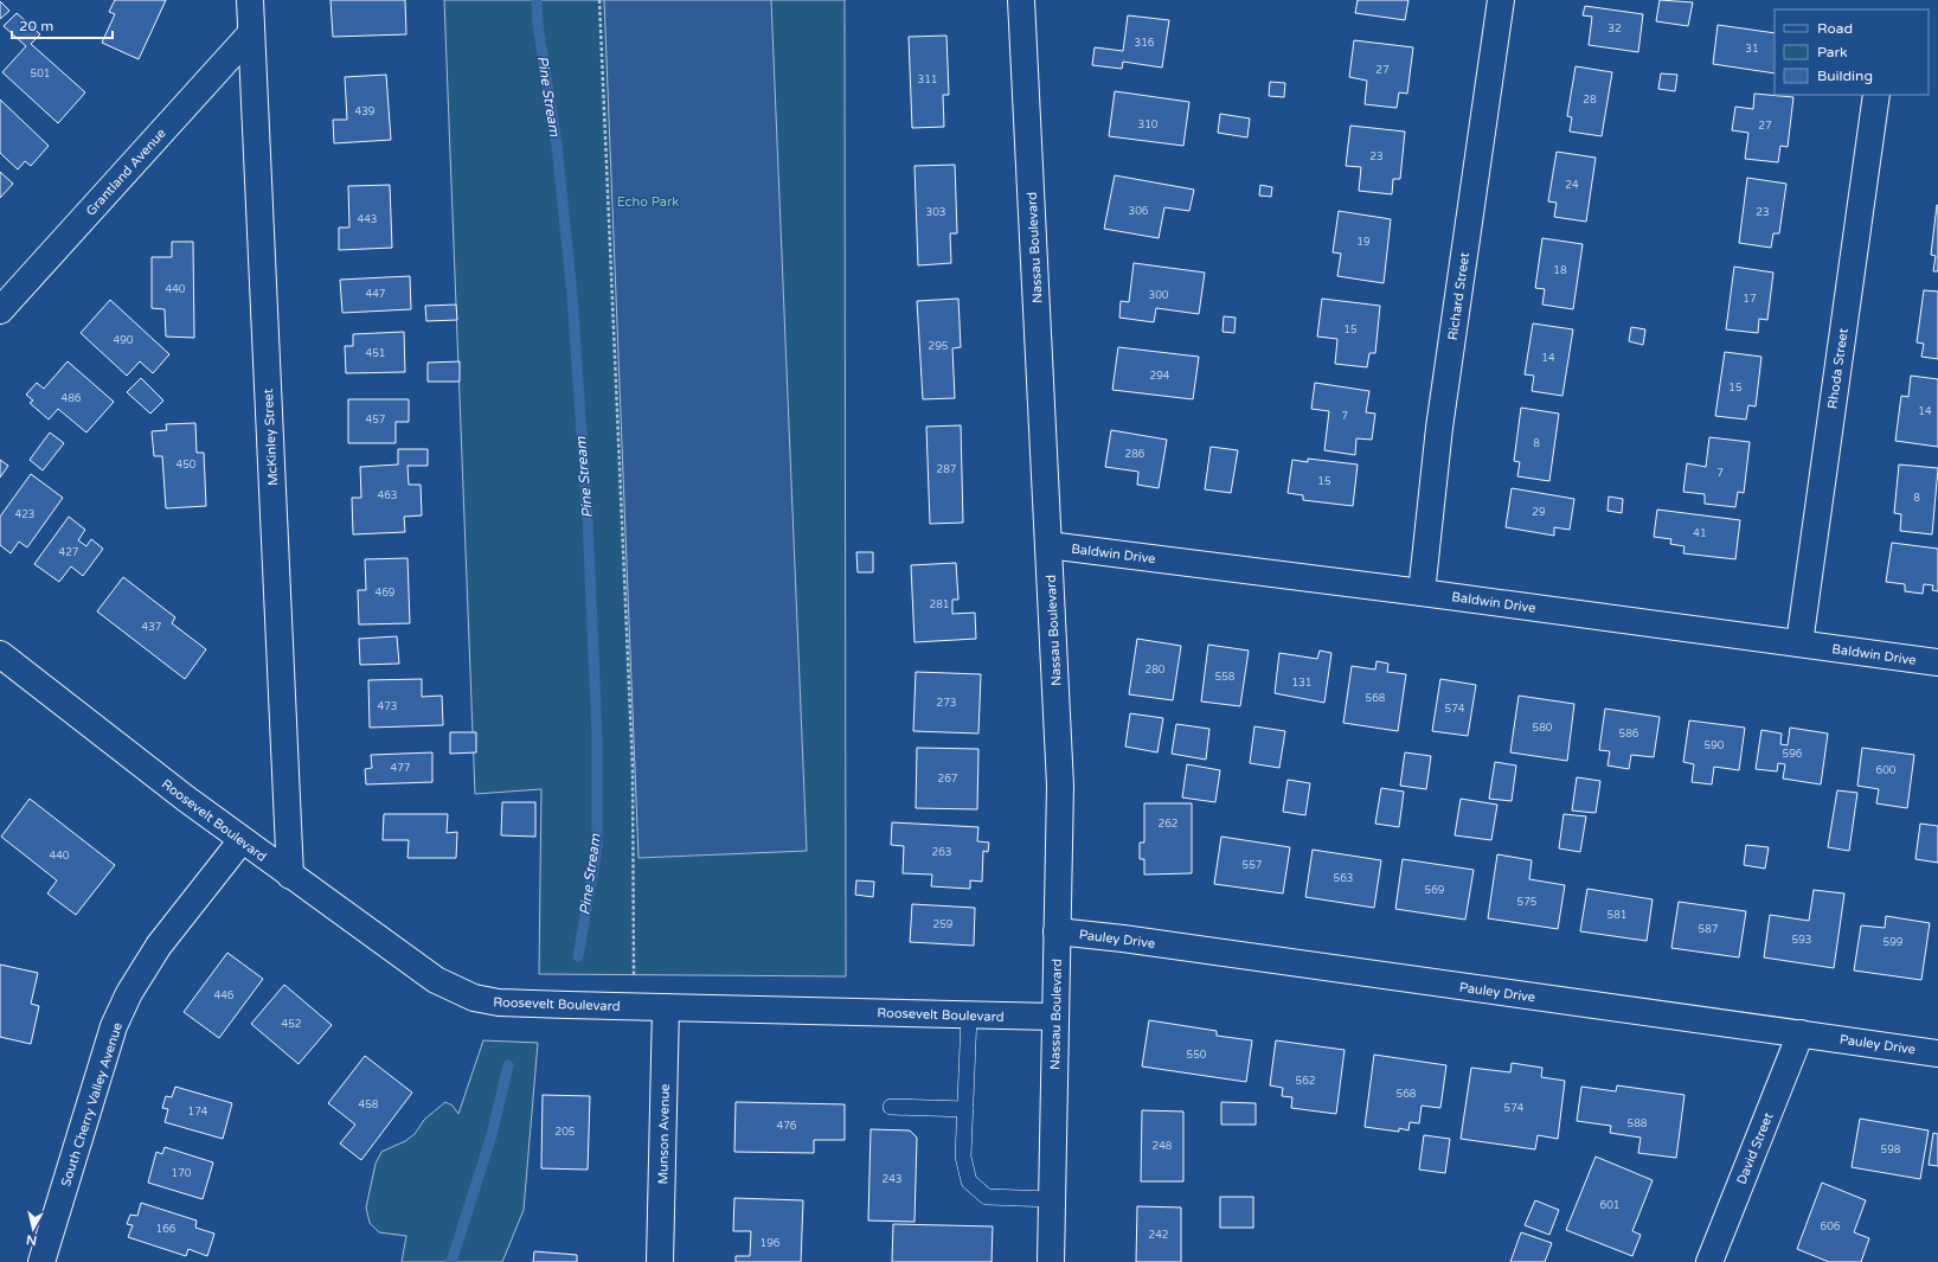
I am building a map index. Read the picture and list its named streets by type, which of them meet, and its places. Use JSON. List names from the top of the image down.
{
  "streets": {
    "street": [
      "Grantland Avenue",
      "Nassau Boulevard",
      "Richard Street",
      "Rhoda Street",
      "McKinley Street",
      "Baldwin Drive",
      "Roosevelt Boulevard",
      "Pauley Drive",
      "South Cherry Valley Avenue",
      "Munson Avenue",
      "David Street"
    ]
  },
  "crossings": [
    ["Grantland Avenue", "McKinley Street"],
    ["Nassau Boulevard", "Baldwin Drive"],
    ["Nassau Boulevard", "Roosevelt Boulevard"],
    ["Nassau Boulevard", "Pauley Drive"],
    ["Richard Street", "Baldwin Drive"],
    ["Rhoda Street", "Baldwin Drive"],
    ["McKinley Street", "Roosevelt Boulevard"],
    ["Roosevelt Boulevard", "South Cherry Valley Avenue"],
    ["Roosevelt Boulevard", "Munson Avenue"],
    ["Pauley Drive", "David Street"]
  ],
  "water": ["Pine Stream"],
  "parks": ["Echo Park"],
  "house_numbers": [
    "32",
    "316",
    "31",
    "27",
    "501",
    "311",
    "28",
    "439",
    "310",
    "27",
    "23",
    "24",
    "306",
    "303",
    "23",
    "443",
    "19",
    "18",
    "440",
    "447",
    "300",
    "17",
    "15",
    "490",
    "295",
    "451",
    "14",
    "294",
    "15",
    "486",
    "14",
    "7",
    "457",
    "8",
    "286",
    "450",
    "287",
    "7",
    "15",
    "463",
    "8",
    "29",
    "423",
    "41",
    "427",
    "469",
    "281",
    "437",
    "280",
    "558",
    "131",
    "568",
    "273",
    "473",
    "574",
    "580",
    "586",
    "590",
    "596",
    "477",
    "600",
    "267",
    "262",
    "263",
    "440",
    "557",
    "563",
    "569",
    "575",
    "581",
    "259",
    "587",
    "593",
    "599",
    "446",
    "452",
    "550",
    "562",
    "568",
    "458",
    "574",
    "174",
    "588",
    "476",
    "205",
    "248",
    "598",
    "170",
    "243",
    "601",
    "606",
    "166",
    "242",
    "196"
  ],
  "legend": ["Road", "Park", "Building"],
  "scale_bar": "20 m",
  "north": "bottom"
}
